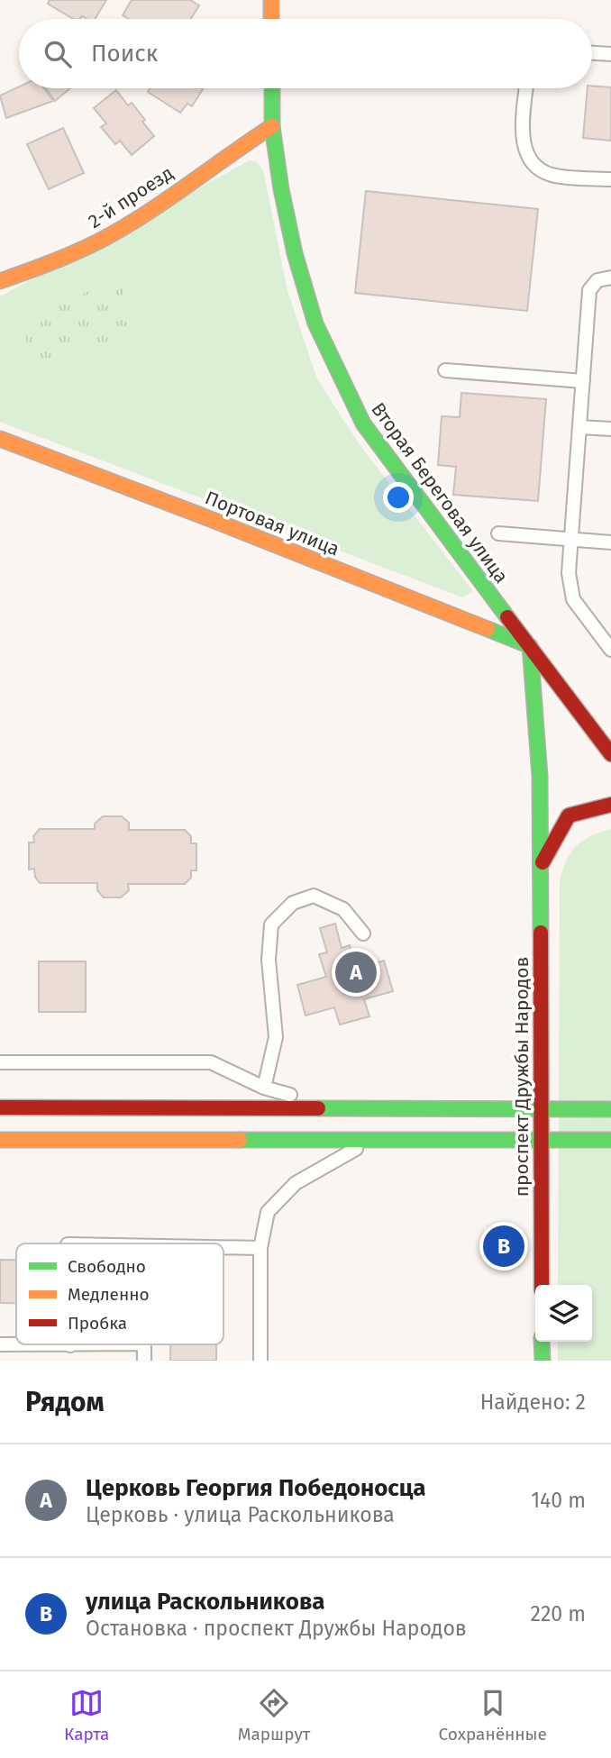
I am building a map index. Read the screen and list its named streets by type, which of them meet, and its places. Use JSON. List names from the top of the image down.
{
  "streets": {
    "street": [
      "2-й проезд",
      "Вторая Береговая улица",
      "Портовая улица",
      "проспект Дружбы Народов"
    ]
  },
  "crossings": [
    ["2-й проезд", "Вторая Береговая улица"],
    ["Вторая Береговая улица", "Портовая улица"],
    ["Вторая Береговая улица", "проспект Дружбы Народов"],
    ["Портовая улица", "проспект Дружбы Народов"]
  ],
  "legend": ["Свободно", "Медленно", "Пробка"],
  "page": {
    "search": "Поиск",
    "pins": ["A", "B"],
    "heading": ["Рядом", "Найдено: 2"],
    "list": [
      {
        "mark": "A",
        "name": "Церковь Георгия Победоносца",
        "note": "Церковь · улица Раскольникова",
        "value": "140 m"
      },
      {
        "mark": "B",
        "name": "улица Раскольникова",
        "note": "Остановка · проспект Дружбы Народов",
        "value": "220 m"
      }
    ],
    "nav": ["Карта", "Маршрут", "Сохранённые"]
  }
}
